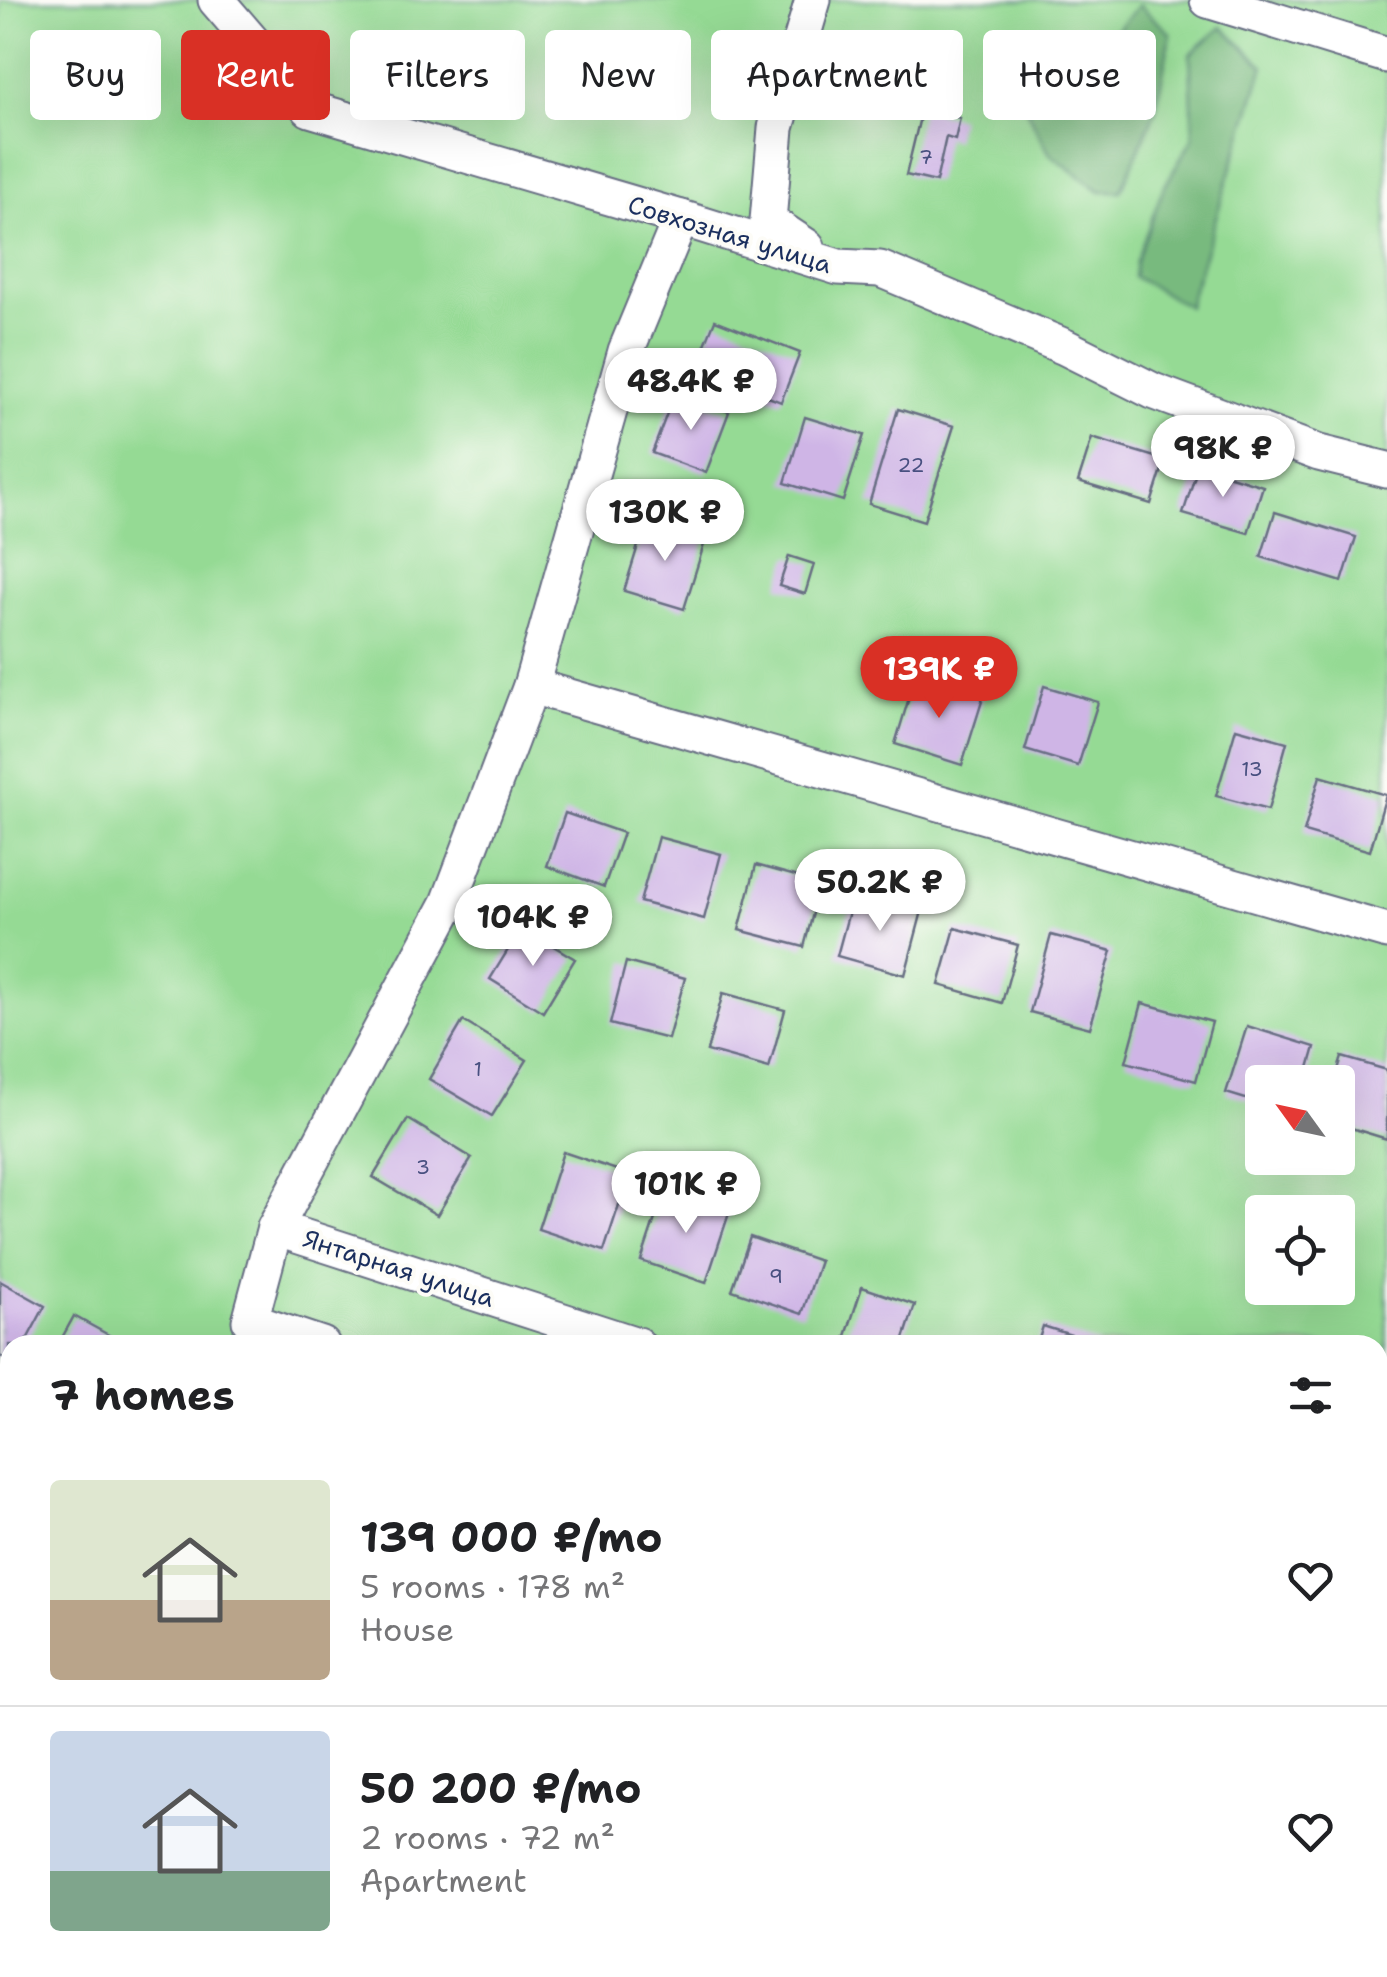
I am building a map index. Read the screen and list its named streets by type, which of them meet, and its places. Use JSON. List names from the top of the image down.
{
  "streets": {
    "street": ["Совхозная улица", "Янтарная улица"]
  },
  "house_numbers": [
    "7",
    "22",
    "13",
    "1",
    "3",
    "9"
  ],
  "north": "top left",
  "page": {
    "chip": [
      "Buy",
      "Rent",
      "Filters",
      "New",
      "Apartment",
      "House"
    ],
    "price": [
      "48.4K ₽",
      "98K ₽",
      "130K ₽",
      "139K ₽",
      "50.2K ₽",
      "104K ₽",
      "101K ₽"
    ],
    "heading": "7 homes",
    "list": [
      {
        "name": "139 000 ₽/mo",
        "note": "5 rooms · 178 m² · House"
      },
      {
        "name": "50 200 ₽/mo",
        "note": "2 rooms · 72 m² · Apartment"
      }
    ]
  }
}
